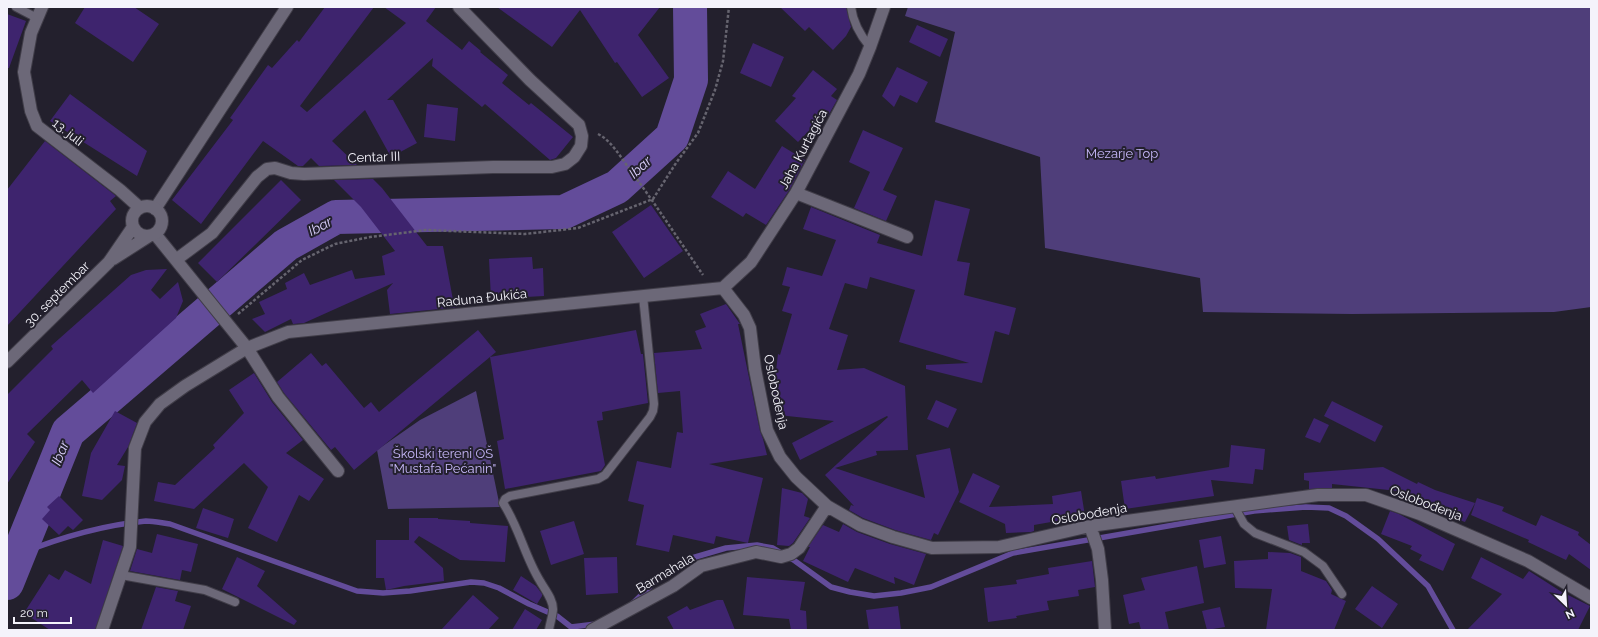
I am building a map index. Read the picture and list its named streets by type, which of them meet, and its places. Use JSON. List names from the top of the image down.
{
  "streets": {
    "street": [
      "13. juli",
      "Jaha Kurtagića",
      "Centar III",
      "30. septembar",
      "Raduna Ðukića",
      "Oslobođenja",
      "Barmahala"
    ]
  },
  "crossings": [
    ["13. juli", "30. septembar"],
    ["Jaha Kurtagića", "Raduna Ðukića"],
    ["Jaha Kurtagića", "Oslobođenja"],
    ["Raduna Ðukića", "Oslobođenja"],
    ["Oslobođenja", "Barmahala"]
  ],
  "water": ["Ibar"],
  "parks": ["Mezarje Top", "Školski tereni OŠ \"Mustafa Pećanin\""],
  "scale_bar": "20 m",
  "north": "bottom right"
}
